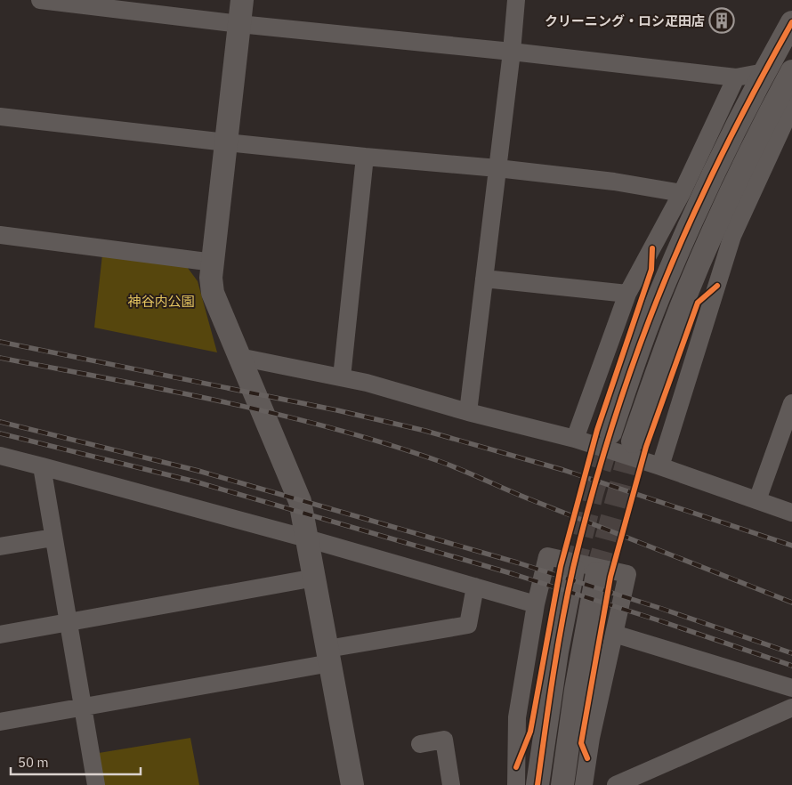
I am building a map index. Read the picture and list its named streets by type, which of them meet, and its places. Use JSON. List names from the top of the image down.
{
  "parks": ["神谷内公園"],
  "places": {
    "building": ["クリーニング・ロシ疋田店"]
  },
  "scale_bar": "50 m"
}
